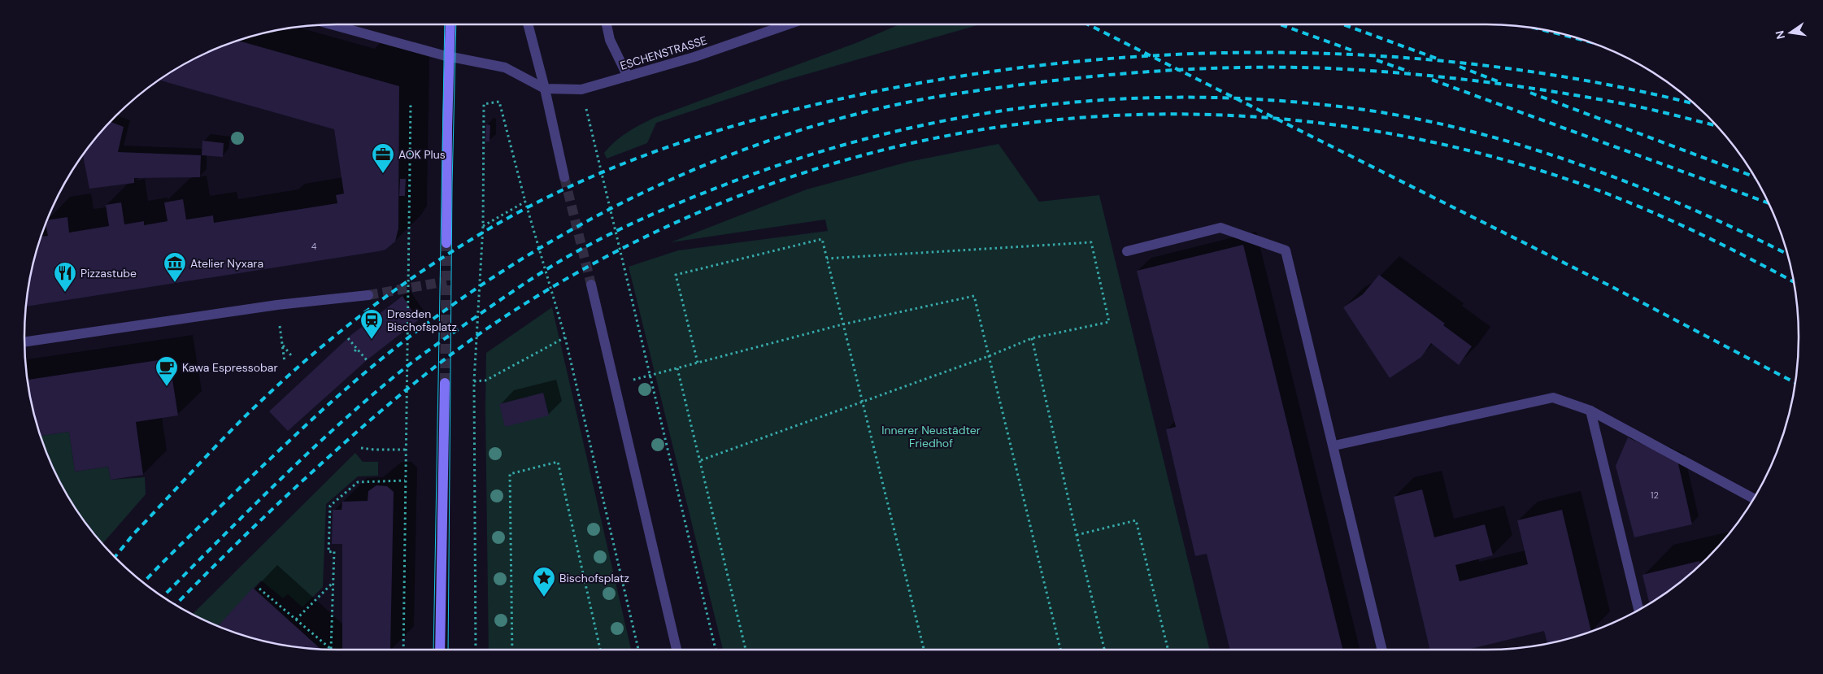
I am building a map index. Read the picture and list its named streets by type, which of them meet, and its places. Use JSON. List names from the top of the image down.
{
  "streets": {
    "street": ["ESCHENSTRASSE"]
  },
  "parks": ["Innerer Neustädter Friedhof"],
  "places": {
    "office": ["AOK Plus"],
    "museum": ["Atelier Nyxara"],
    "restaurant": ["Pizzastube"],
    "station": ["Dresden Bischofsplatz"],
    "cafe": ["Kawa Espressobar"],
    "place": ["Bischofsplatz"]
  },
  "house_numbers": ["4", "12"],
  "north": "left"
}
